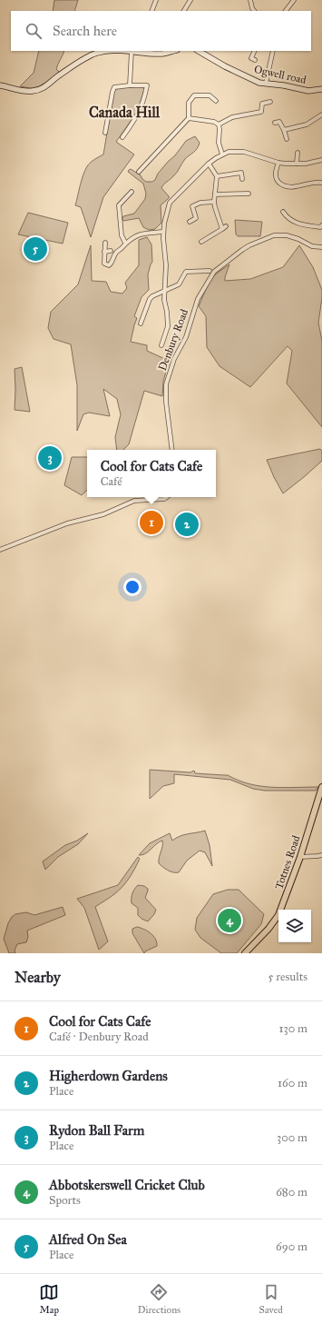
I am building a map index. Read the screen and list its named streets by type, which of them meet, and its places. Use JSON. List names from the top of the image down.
{
  "streets": {
    "main road": ["Totnes Road"],
    "street": ["Ogwell road", "Denbury Road"]
  },
  "districts": ["Canada Hill"],
  "page": {
    "search": "Search here",
    "pins": [
      "5",
      "3",
      "1",
      "2",
      "4"
    ],
    "popup": ["Cool for Cats Cafe", "Café"],
    "heading": ["Nearby", "5 results"],
    "list": [
      {
        "mark": "1",
        "name": "Cool for Cats Cafe",
        "note": "Café · Denbury Road",
        "value": "130 m"
      },
      {
        "mark": "2",
        "name": "Higherdown Gardens",
        "note": "Place",
        "value": "160 m"
      },
      {
        "mark": "3",
        "name": "Rydon Ball Farm",
        "note": "Place",
        "value": "300 m"
      },
      {
        "mark": "4",
        "name": "Abbotskerswell Cricket Club",
        "note": "Sports",
        "value": "680 m"
      },
      {
        "mark": "5",
        "name": "Alfred On Sea",
        "note": "Place",
        "value": "690 m"
      }
    ],
    "nav": ["Map", "Directions", "Saved"]
  }
}
